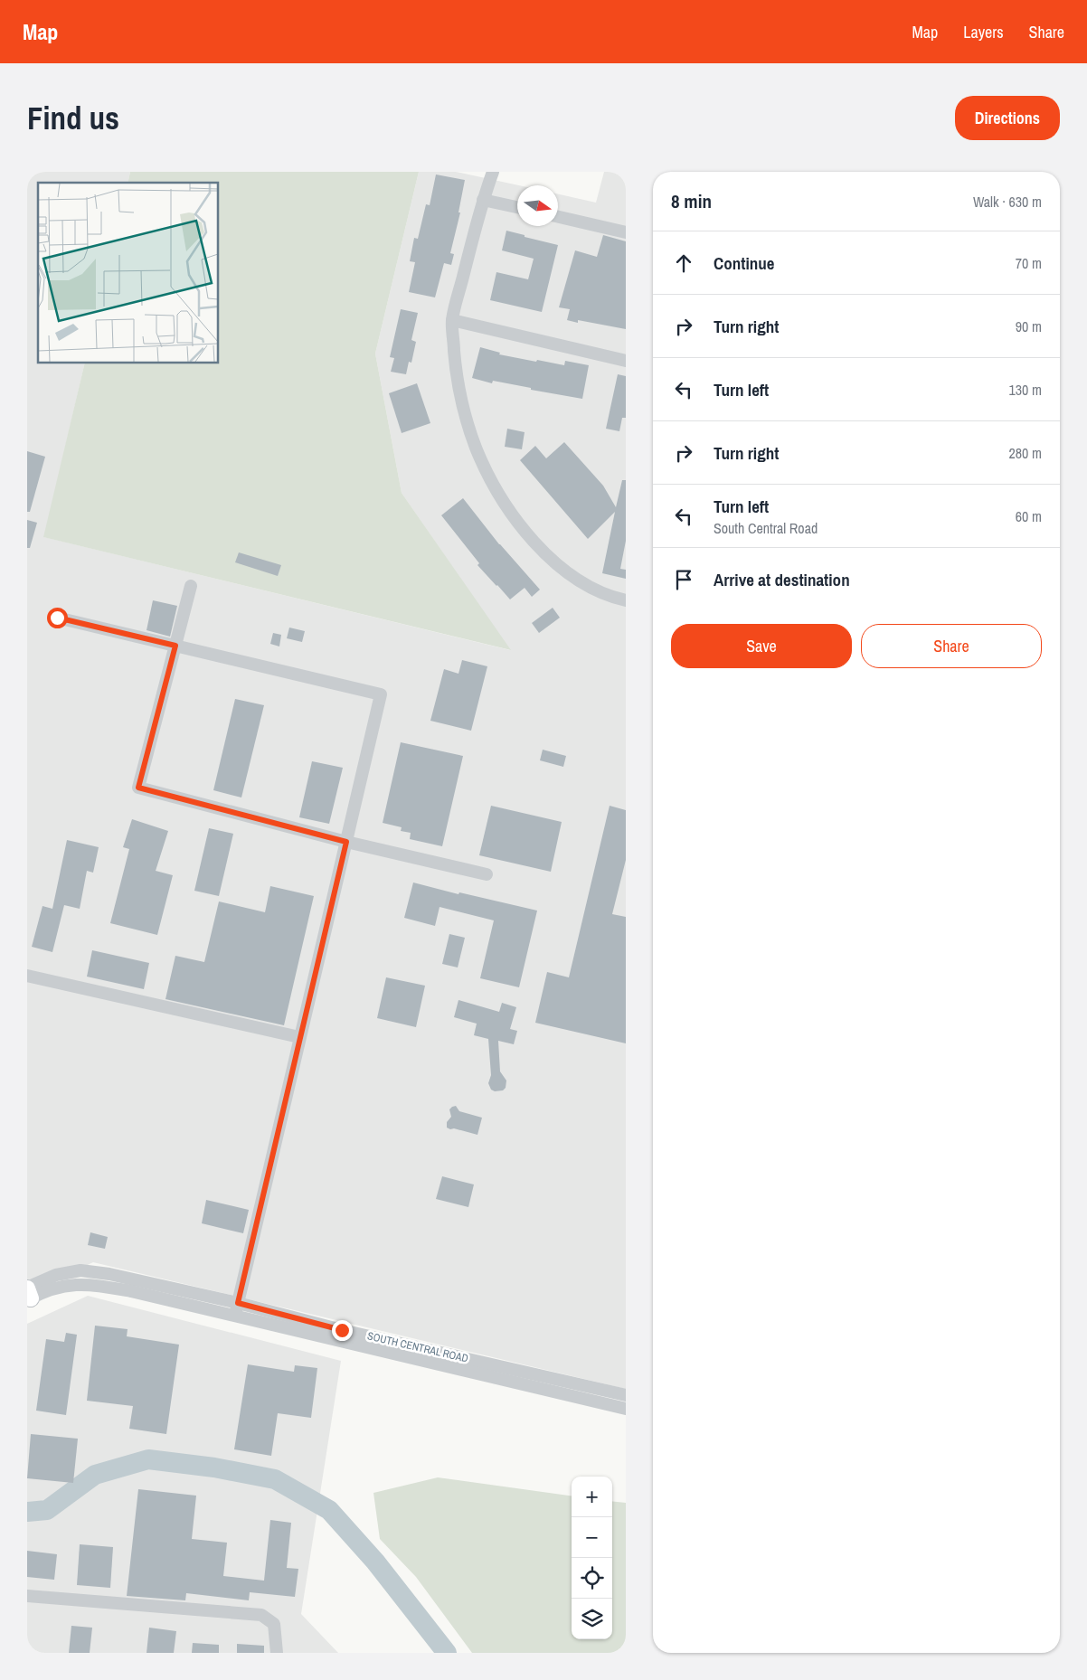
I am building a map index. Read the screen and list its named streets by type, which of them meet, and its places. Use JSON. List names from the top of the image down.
{
  "streets": {
    "street": ["SOUTH CENTRAL ROAD"]
  },
  "north": "right",
  "page": {
    "header": "Map",
    "nav": ["Map", "Layers", "Share"],
    "buttons": [
      "Directions",
      ["Save", "Share"]
    ],
    "title": "Find us",
    "heading": ["8 min", "Walk · 630 m"],
    "list": [
      ["Continue", "70 m"],
      ["Turn right", "90 m"],
      ["Turn left", "130 m"],
      ["Turn right", "280 m"],
      ["Turn left", "South Central Road", "60 m"],
      "Arrive at destination"
    ],
    "map_buttons": ["+", "−"]
  }
}
